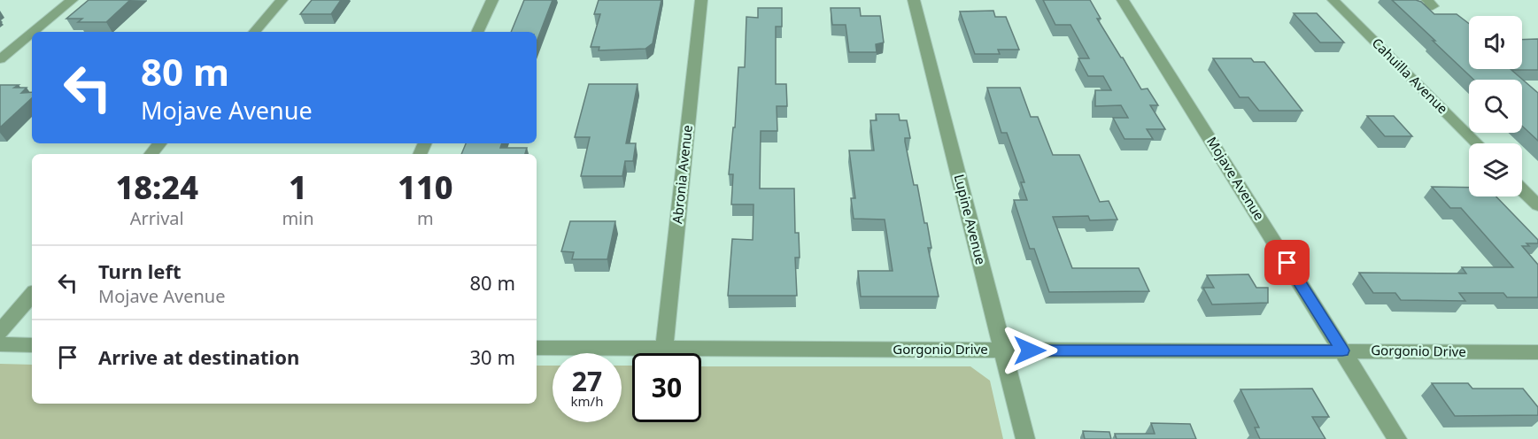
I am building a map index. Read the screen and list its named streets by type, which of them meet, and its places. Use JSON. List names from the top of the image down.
{
  "streets": {
    "street": [
      "Cahuilla Avenue",
      "Abronia Avenue",
      "Mojave Avenue",
      "Lupine Avenue",
      "Gorgonio Drive"
    ]
  },
  "crossings": [
    ["Abronia Avenue", "Gorgonio Drive"],
    ["Mojave Avenue", "Gorgonio Drive"],
    ["Lupine Avenue", "Gorgonio Drive"]
  ],
  "page": {
    "turn": ["80 m", "Mojave Avenue"],
    "eta": [
      "18:24",
      "Arrival",
      "1",
      "min",
      "110",
      "m"
    ],
    "list": [
      {
        "name": "Turn left",
        "note": "Mojave Avenue",
        "value": "80 m"
      },
      {
        "name": "Arrive at destination",
        "value": "30 m"
      }
    ],
    "speed": "27 km/h",
    "limit": "30"
  }
}
